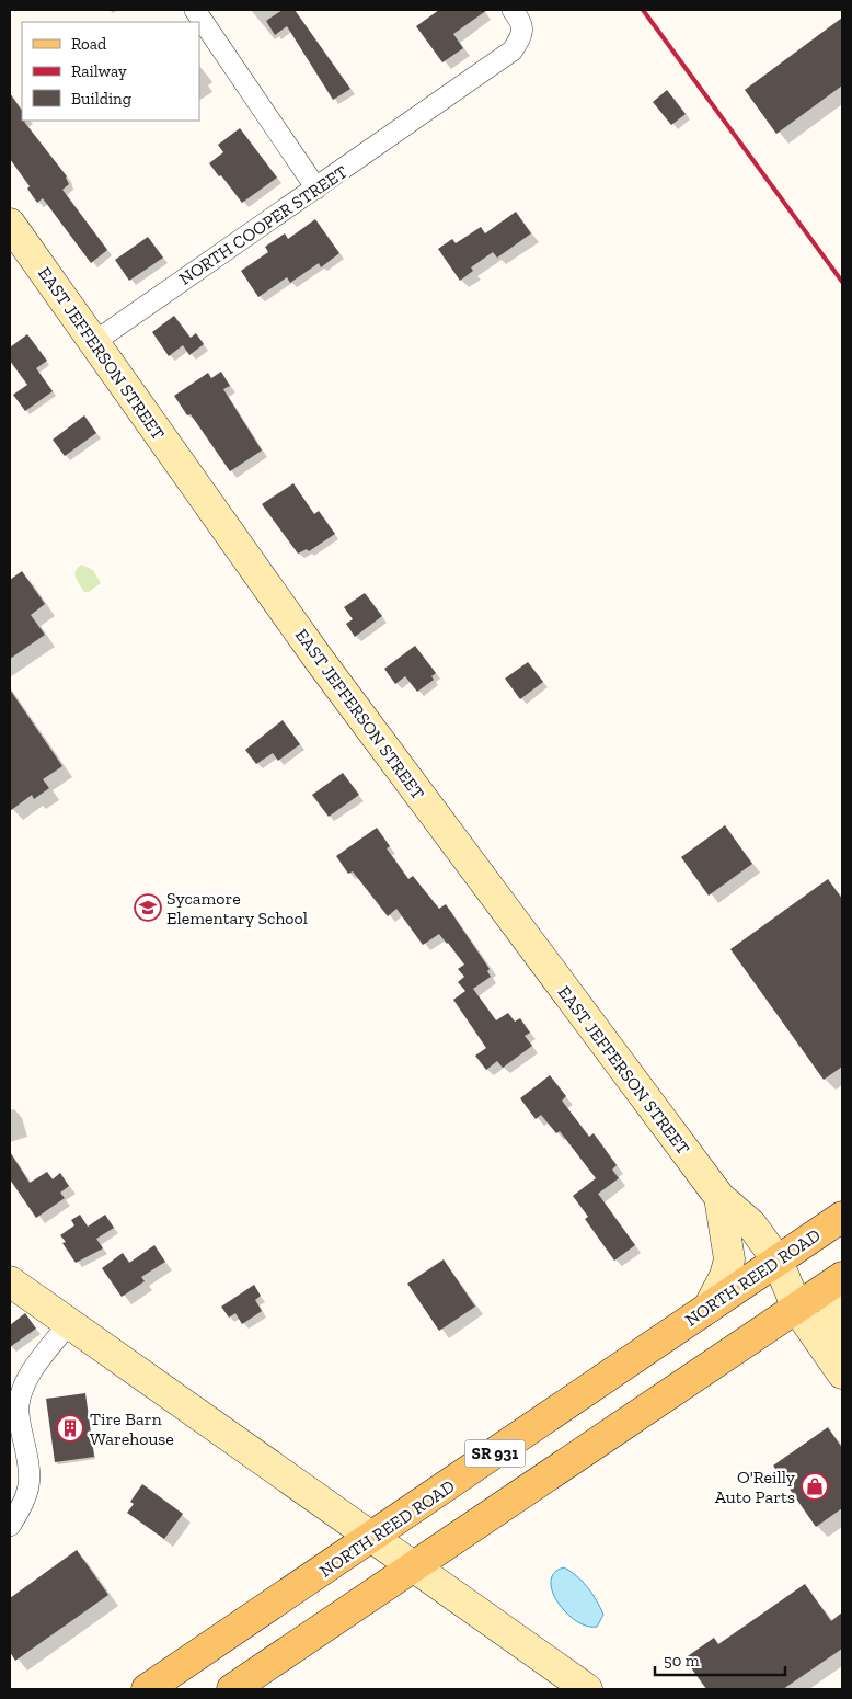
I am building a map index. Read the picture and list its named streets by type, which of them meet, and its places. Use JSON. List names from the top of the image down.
{
  "streets": {
    "main road": ["NORTH REED ROAD", "SR 931"],
    "street": ["NORTH COOPER STREET", "EAST JEFFERSON STREET"]
  },
  "crossings": [
    ["NORTH COOPER STREET", "EAST JEFFERSON STREET"],
    ["EAST JEFFERSON STREET", "NORTH REED ROAD"],
    ["EAST JEFFERSON STREET", "SR 931"]
  ],
  "places": {
    "school or university": ["Sycamore Elementary School"],
    "building": ["Tire Barn Warehouse"],
    "shop": ["O'Reilly Auto Parts"]
  },
  "legend": ["Road", "Railway", "Building"],
  "scale_bar": "50 m"
}
